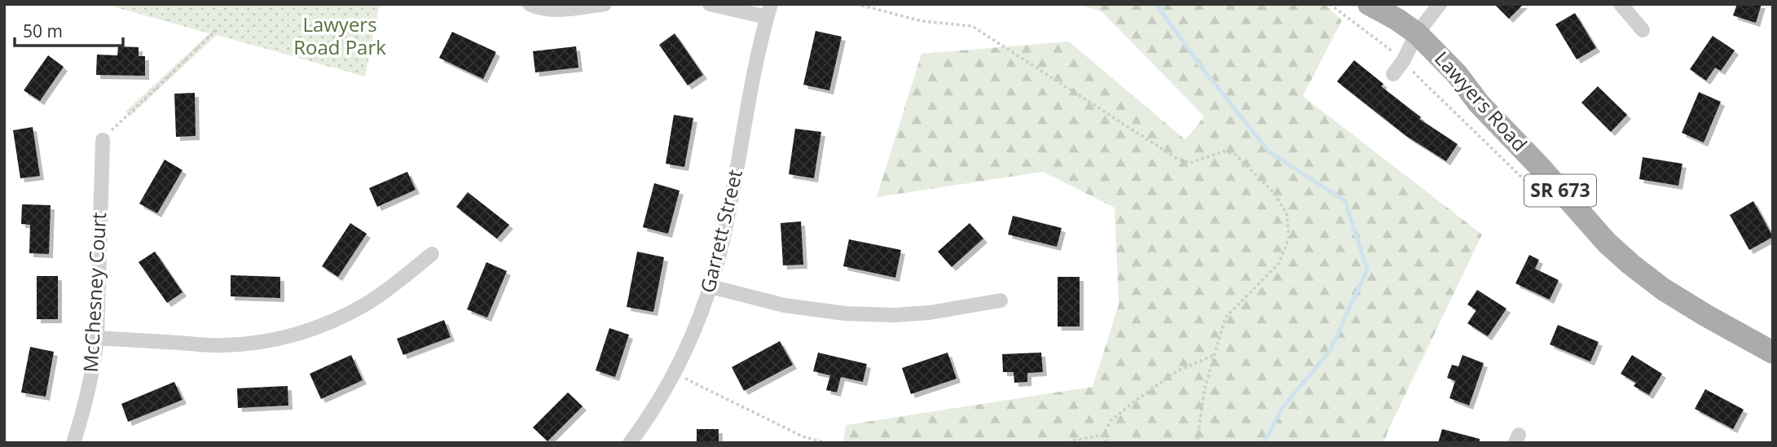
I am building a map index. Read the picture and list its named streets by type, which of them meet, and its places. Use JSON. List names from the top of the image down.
{
  "streets": {
    "main road": ["Lawyers Road", "SR 673"],
    "street": ["Garrett Street", "McChesney Court"]
  },
  "parks": ["Lawyers Road Park"],
  "scale_bar": "50 m"
}
